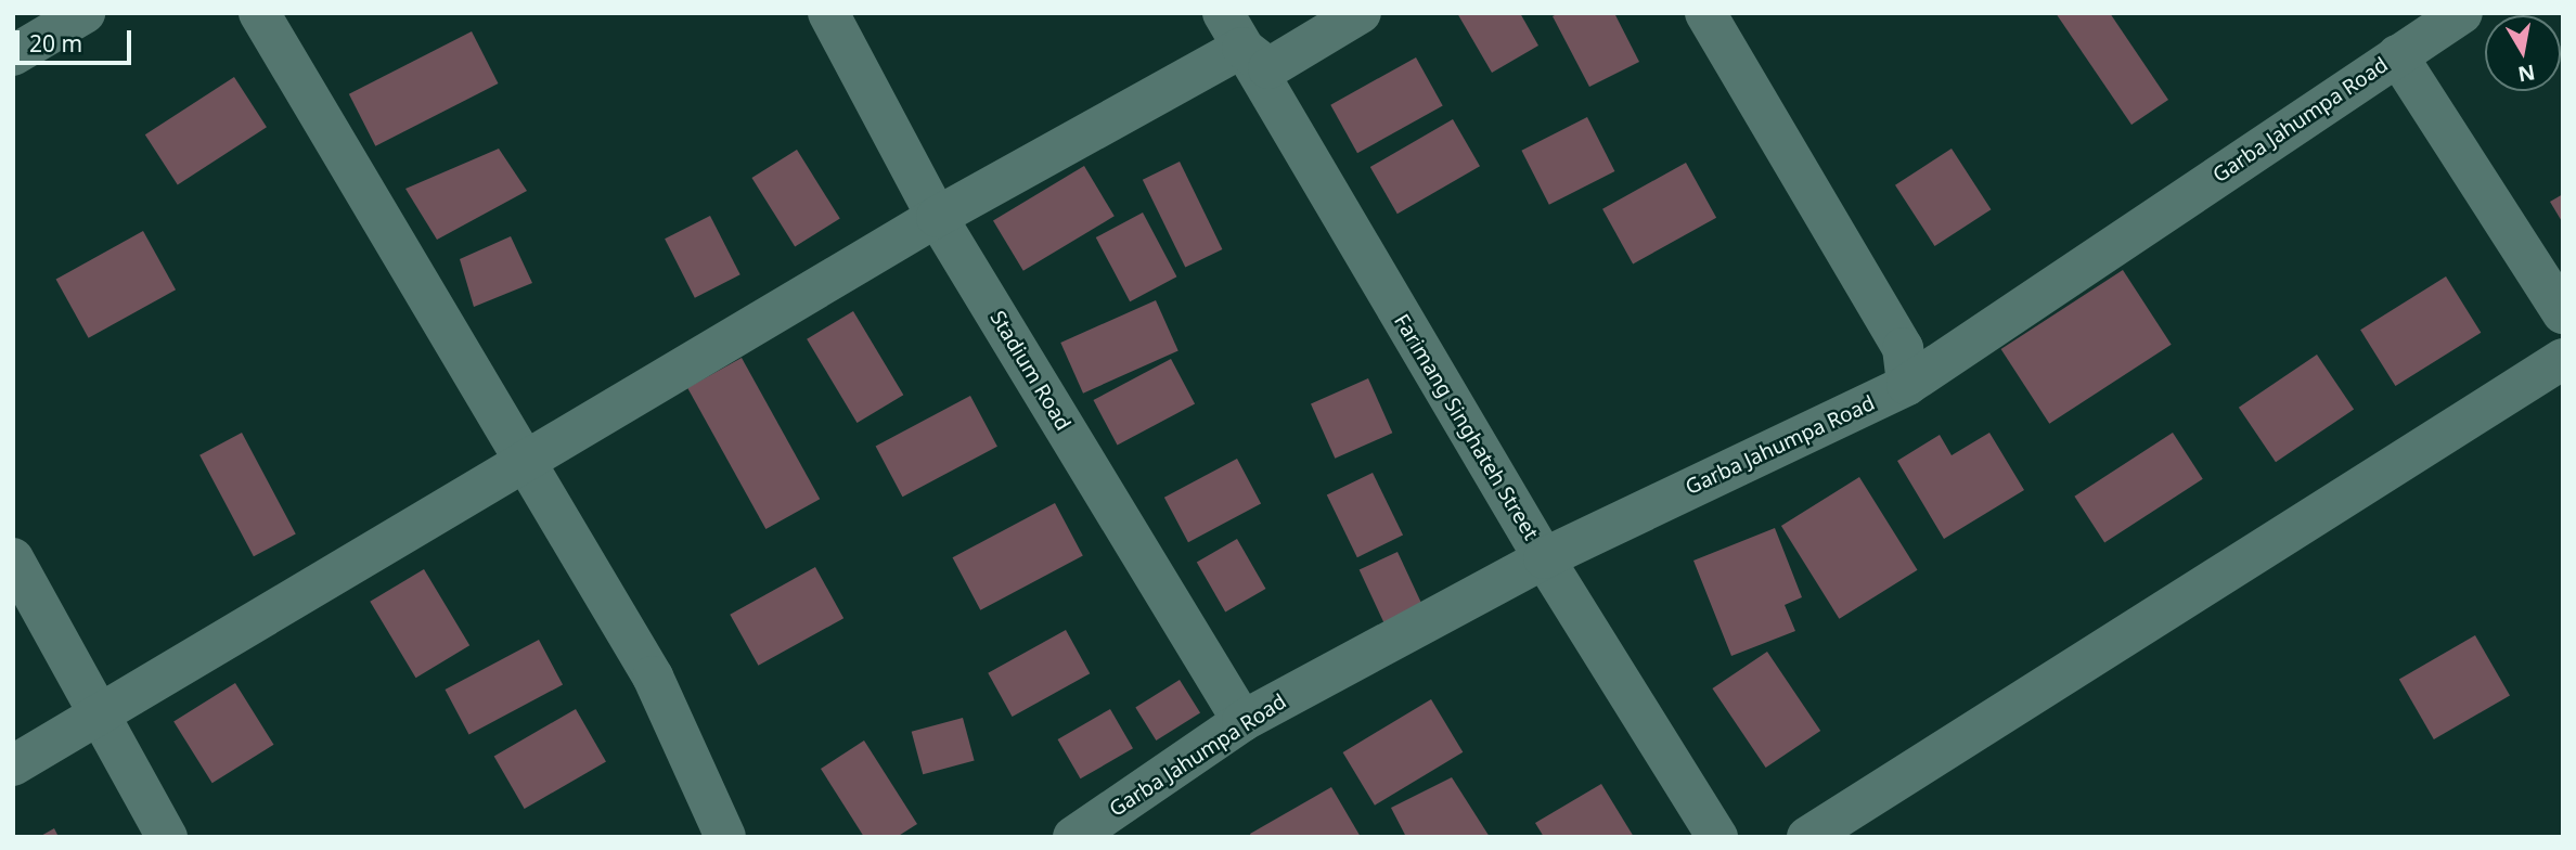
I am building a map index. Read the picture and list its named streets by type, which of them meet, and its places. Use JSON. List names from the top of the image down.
{
  "streets": {
    "street": ["Garba Jahumpa Road", "Stadium Road", "Farimang Singhateh Street"]
  },
  "crossings": [
    ["Garba Jahumpa Road", "Stadium Road"],
    ["Garba Jahumpa Road", "Farimang Singhateh Street"]
  ],
  "scale_bar": "20 m",
  "north": "bottom"
}
